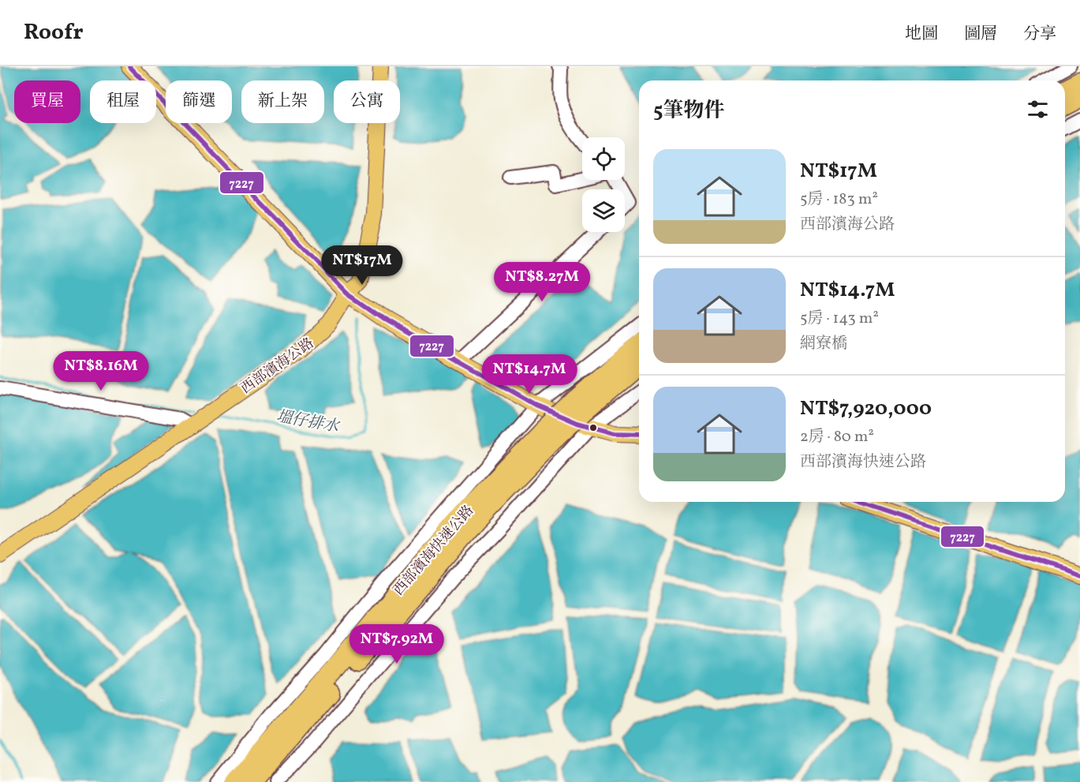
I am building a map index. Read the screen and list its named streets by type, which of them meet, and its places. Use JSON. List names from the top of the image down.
{
  "streets": {
    "highway": ["西部濱海快速公路"],
    "main road": ["西部濱海公路"]
  },
  "water": ["塭仔排水"],
  "lines": ["transit line 7227"],
  "page": {
    "header": "Roofr",
    "nav": ["地圖", "圖層", "分享"],
    "chip": [
      "買屋",
      "租屋",
      "篩選",
      "新上架",
      "公寓"
    ],
    "heading": "5筆物件",
    "list": [
      {
        "name": "NT$17M",
        "note": "5房 · 183 m² · 西部濱海公路"
      },
      {
        "name": "NT$14.7M",
        "note": "5房 · 143 m² · 網寮橋"
      },
      {
        "name": "NT$7,920,000",
        "note": "2房 · 80 m² · 西部濱海快速公路"
      }
    ],
    "price": [
      "NT$17M",
      "NT$8.27M",
      "NT$8.16M",
      "NT$14.7M",
      "NT$7.92M"
    ]
  }
}
